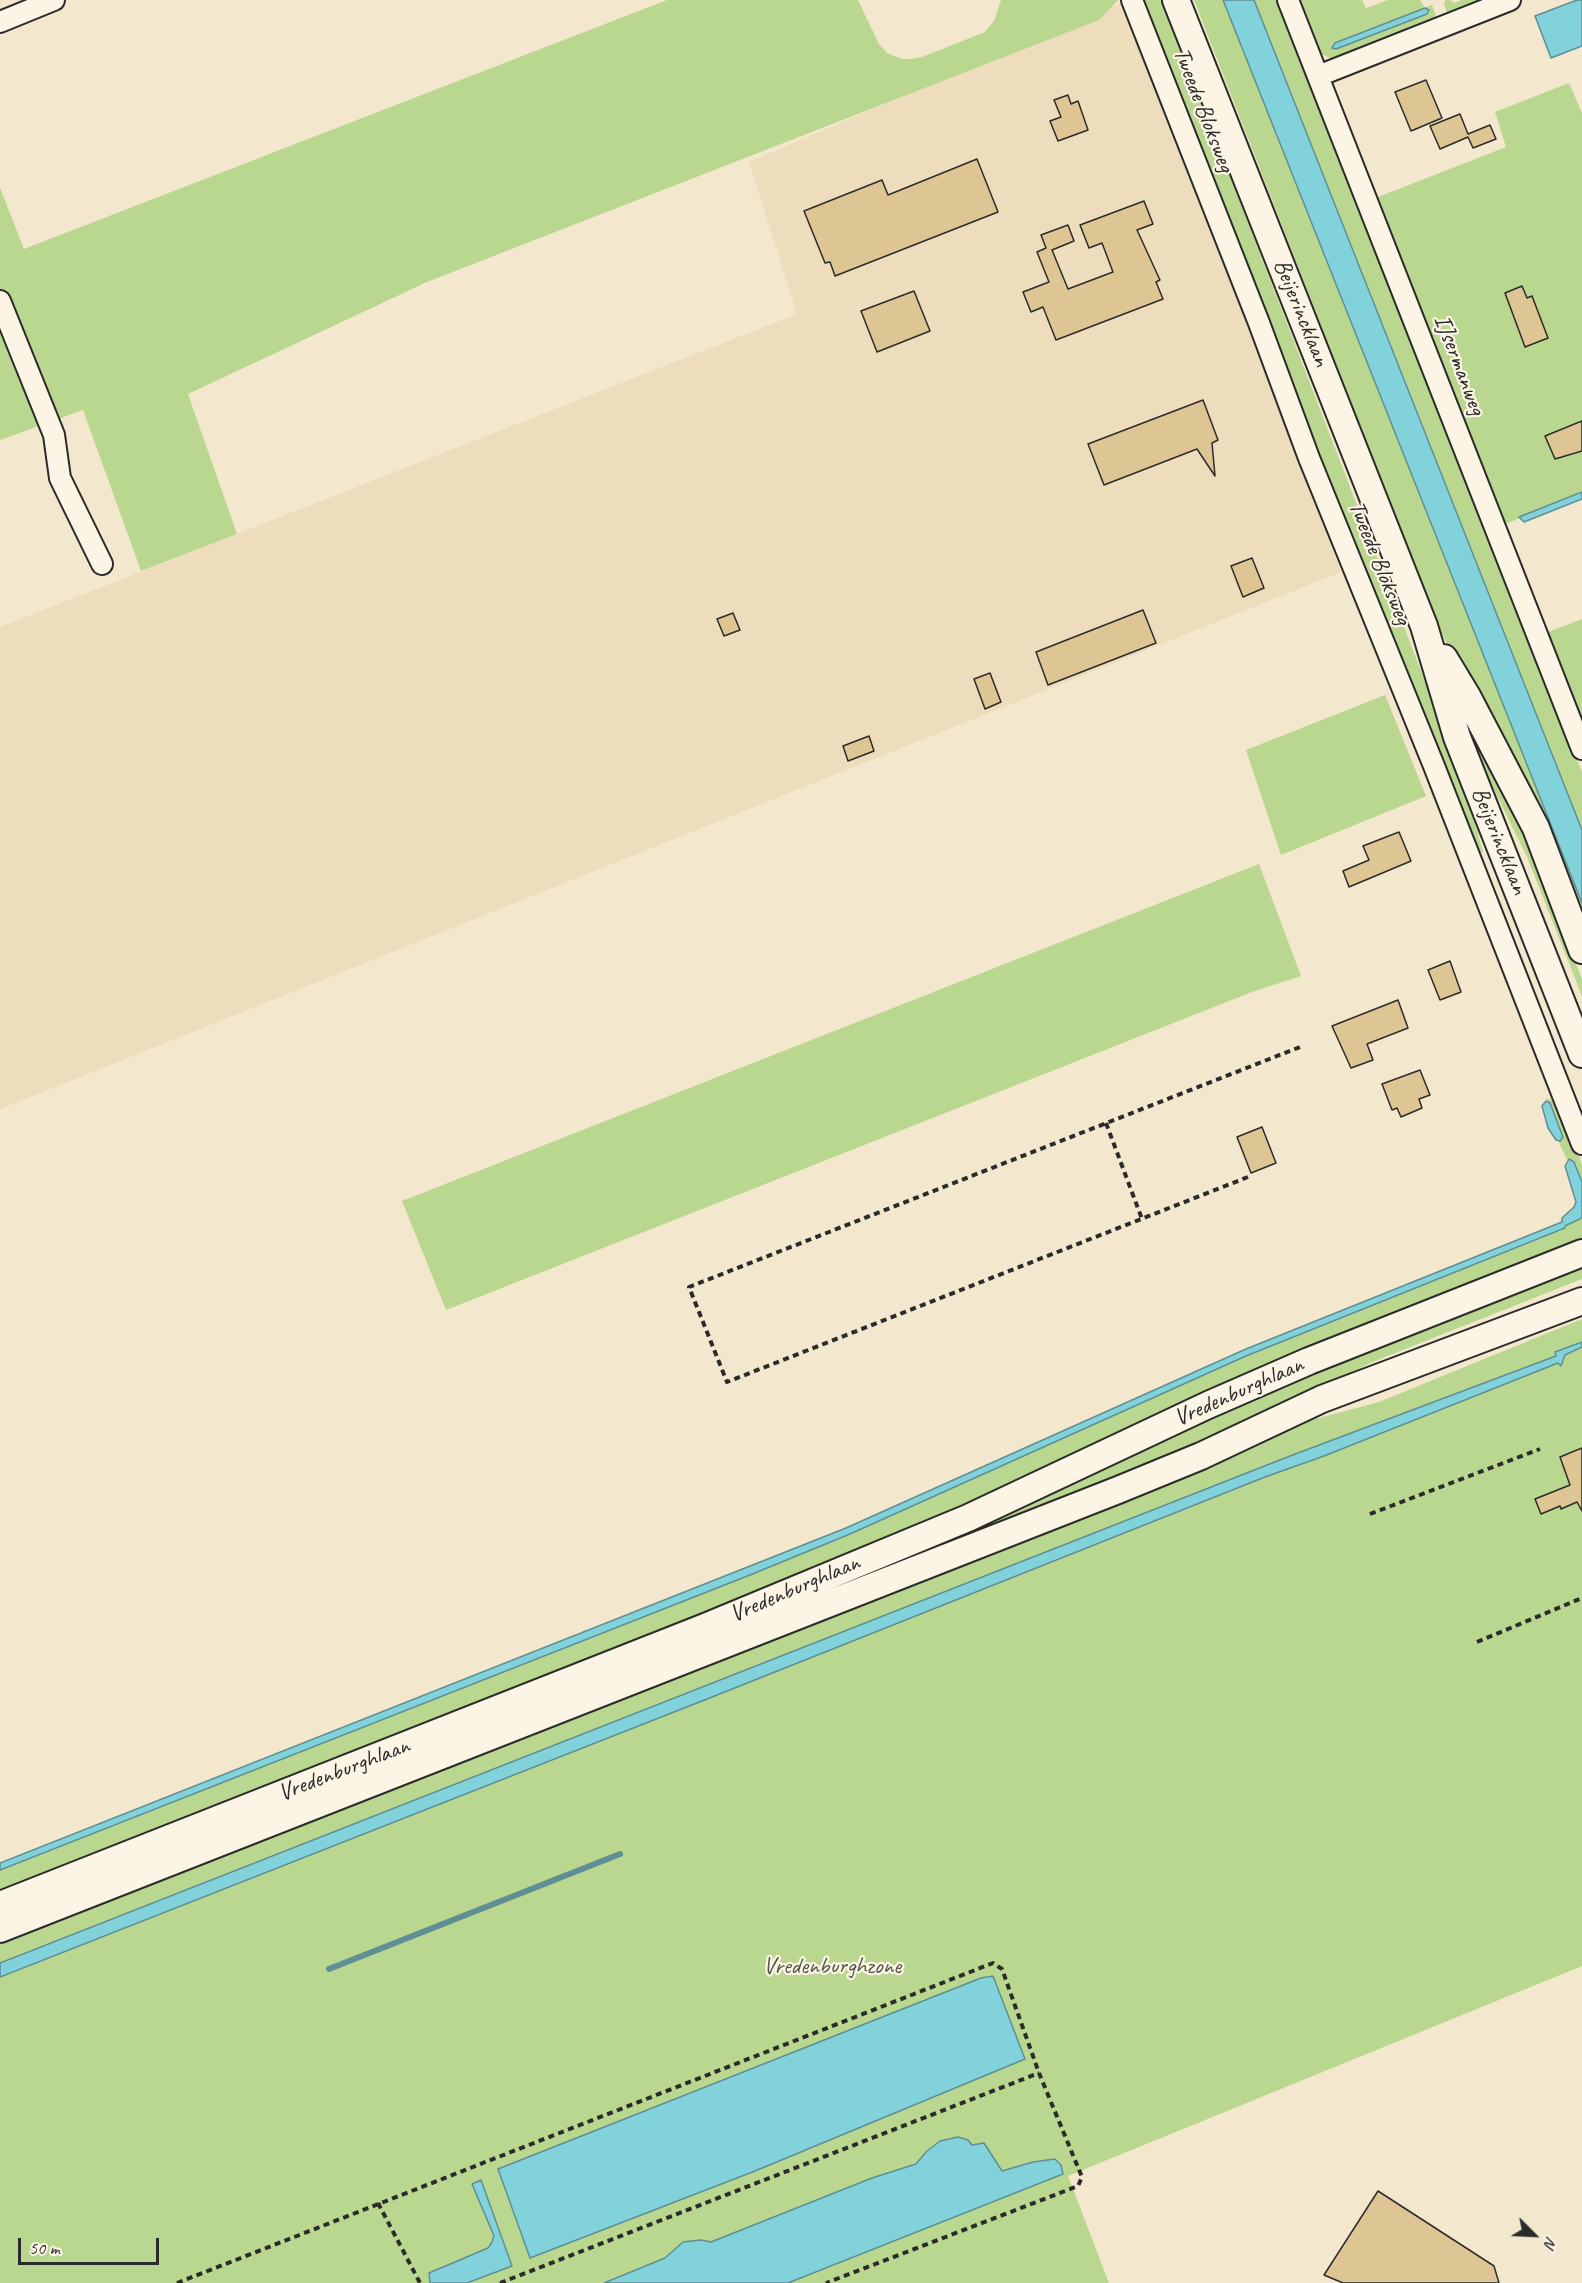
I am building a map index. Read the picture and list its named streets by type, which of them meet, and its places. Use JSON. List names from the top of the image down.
{
  "streets": {
    "main road": ["Beijerincklaan", "Vredenburghlaan"],
    "street": ["Tweede Bloksweg", "IJsermanweg"]
  },
  "parks": ["Vredenburghzone"],
  "scale_bar": "50 m",
  "north": "bottom right"
}
